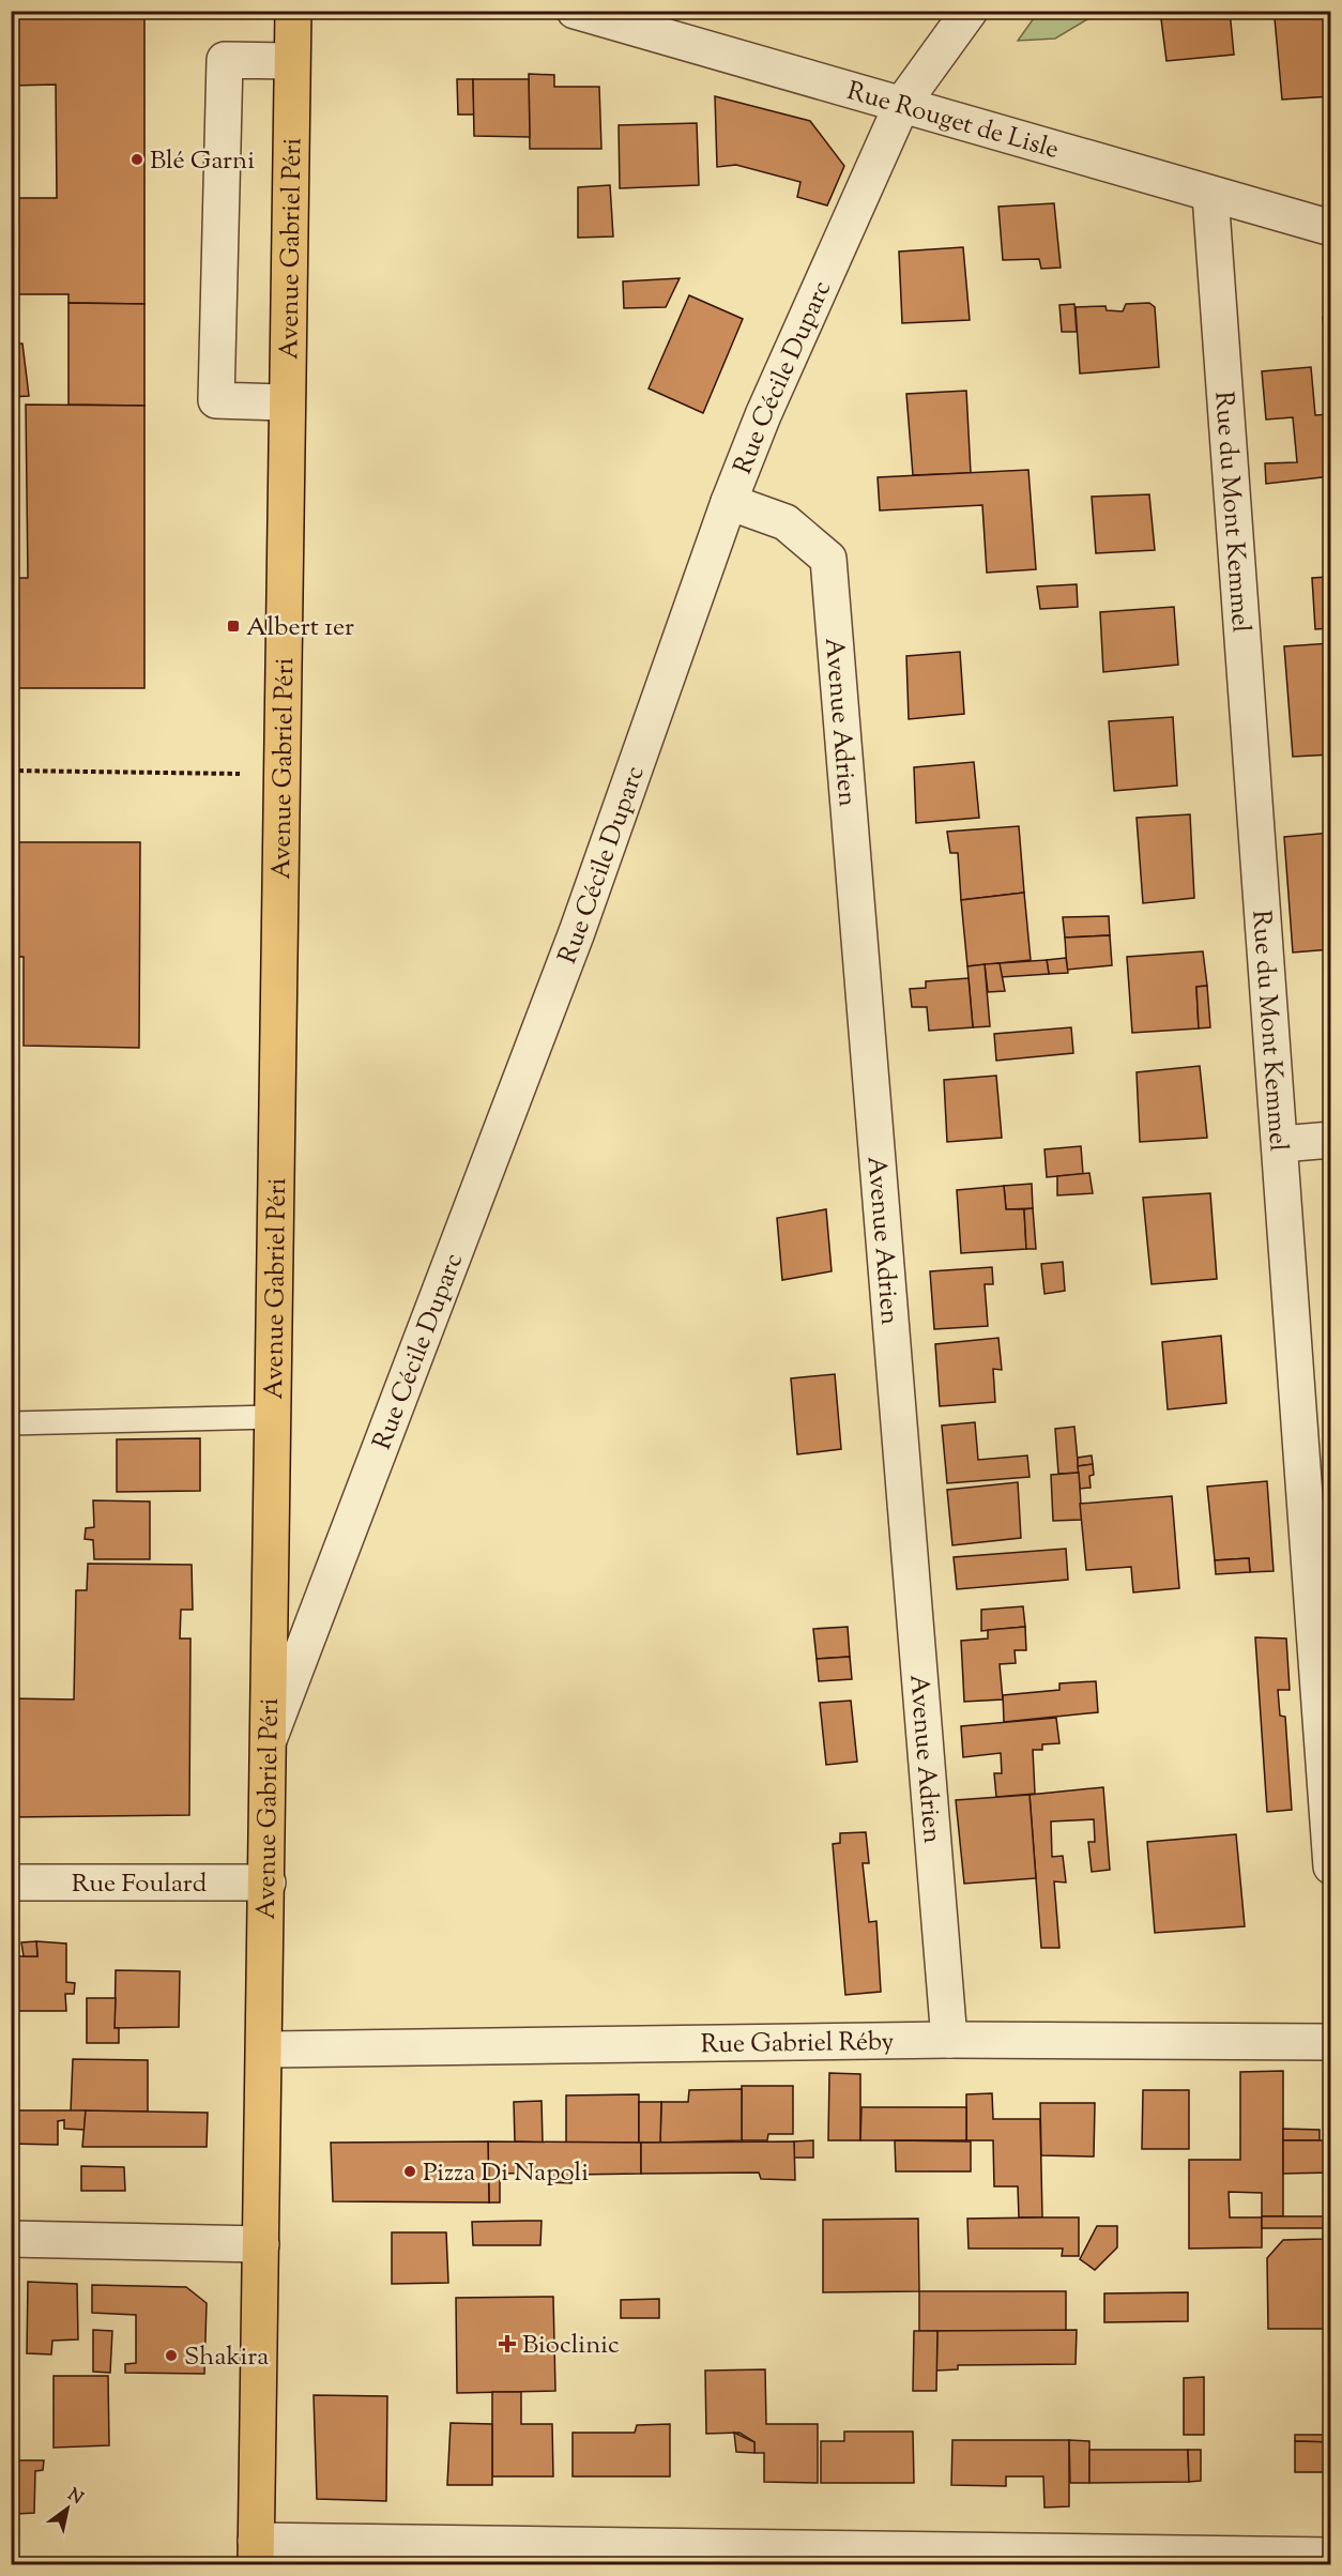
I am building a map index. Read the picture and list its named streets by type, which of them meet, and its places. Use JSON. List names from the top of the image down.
{
  "streets": {
    "main road": ["Avenue Gabriel Péri"],
    "street": [
      "Rue Rouget de Lisle",
      "Rue Cécile Duparc",
      "Rue du Mont Kemmel",
      "Avenue Adrien",
      "Rue Foulard",
      "Rue Gabriel Réby"
    ]
  },
  "crossings": [
    ["Rue Rouget de Lisle", "Rue Cécile Duparc"],
    ["Rue Rouget de Lisle", "Rue du Mont Kemmel"],
    ["Avenue Gabriel Péri", "Rue Cécile Duparc"],
    ["Avenue Gabriel Péri", "Rue Foulard"],
    ["Avenue Gabriel Péri", "Rue Gabriel Réby"],
    ["Rue Cécile Duparc", "Avenue Adrien"],
    ["Avenue Adrien", "Rue Gabriel Réby"]
  ],
  "places": {
    "other": ["Blé Garni", "Pizza Di Napoli", "Shakira"],
    "transit": ["Albert 1er"],
    "health": ["Bioclinic"]
  },
  "north": "top right"
}
